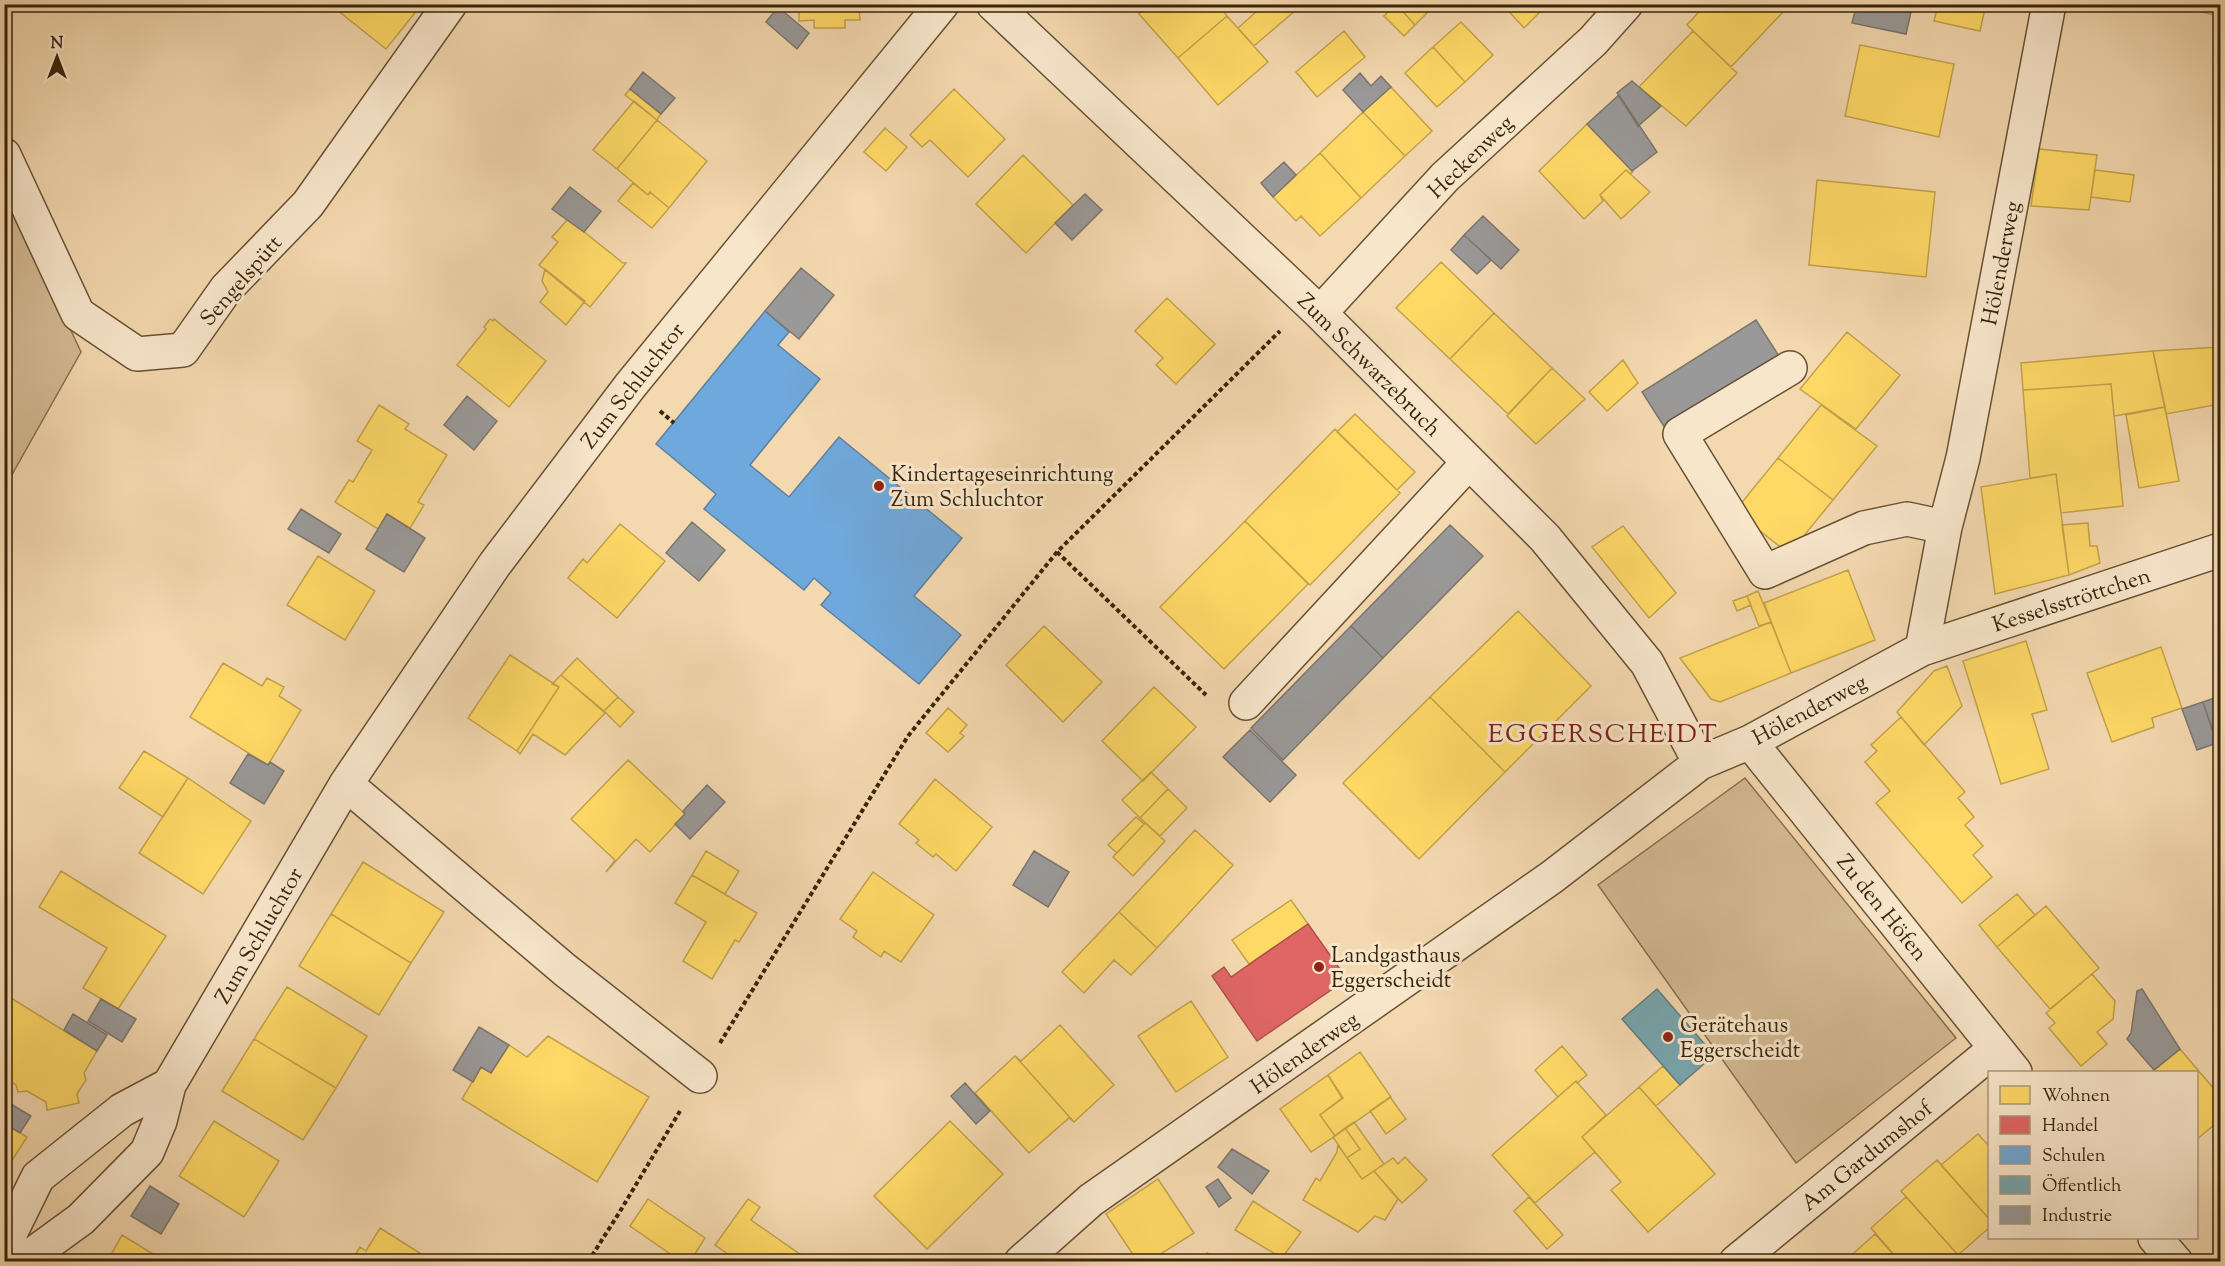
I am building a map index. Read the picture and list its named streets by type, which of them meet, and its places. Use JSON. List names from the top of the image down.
{
  "streets": {
    "street": [
      "Heckenweg",
      "Hölenderweg",
      "Sengelspütt",
      "Zum Schwarzebruch",
      "Zum Schluchtor",
      "Kesselsströttchen",
      "Zu den Höfen",
      "Am Gardumshof"
    ]
  },
  "crossings": [
    ["Heckenweg", "Zum Schwarzebruch"],
    ["Hölenderweg", "Zum Schwarzebruch"],
    ["Hölenderweg", "Kesselsströttchen"],
    ["Hölenderweg", "Zu den Höfen"],
    ["Zu den Höfen", "Am Gardumshof"]
  ],
  "districts": ["EGGERSCHEIDT"],
  "places": ["Kindertageseinrichtung Zum Schluchtor", "Landgasthaus Eggerscheidt", "Gerätehaus Eggerscheidt"],
  "legend": [
    "Wohnen",
    "Handel",
    "Schulen",
    "Öffentlich",
    "Industrie"
  ],
  "north": "top"
}
